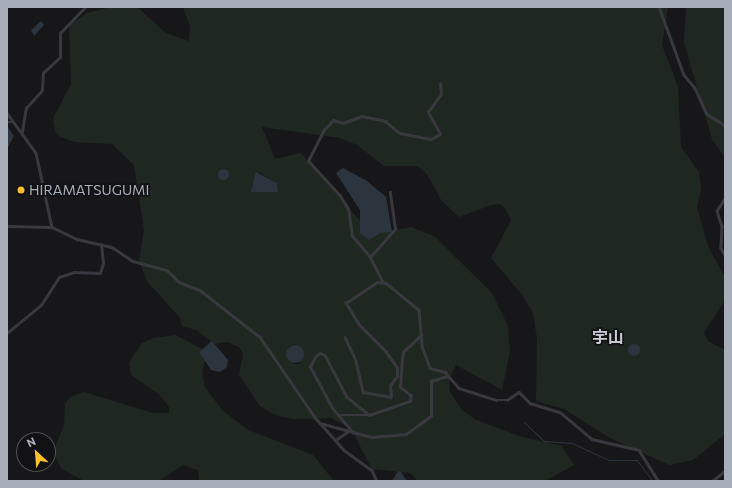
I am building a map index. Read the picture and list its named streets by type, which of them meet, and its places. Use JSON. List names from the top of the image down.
{
  "districts": ["宇山"],
  "places": ["HIRAMATSUGUMI"],
  "north": "top left"
}
